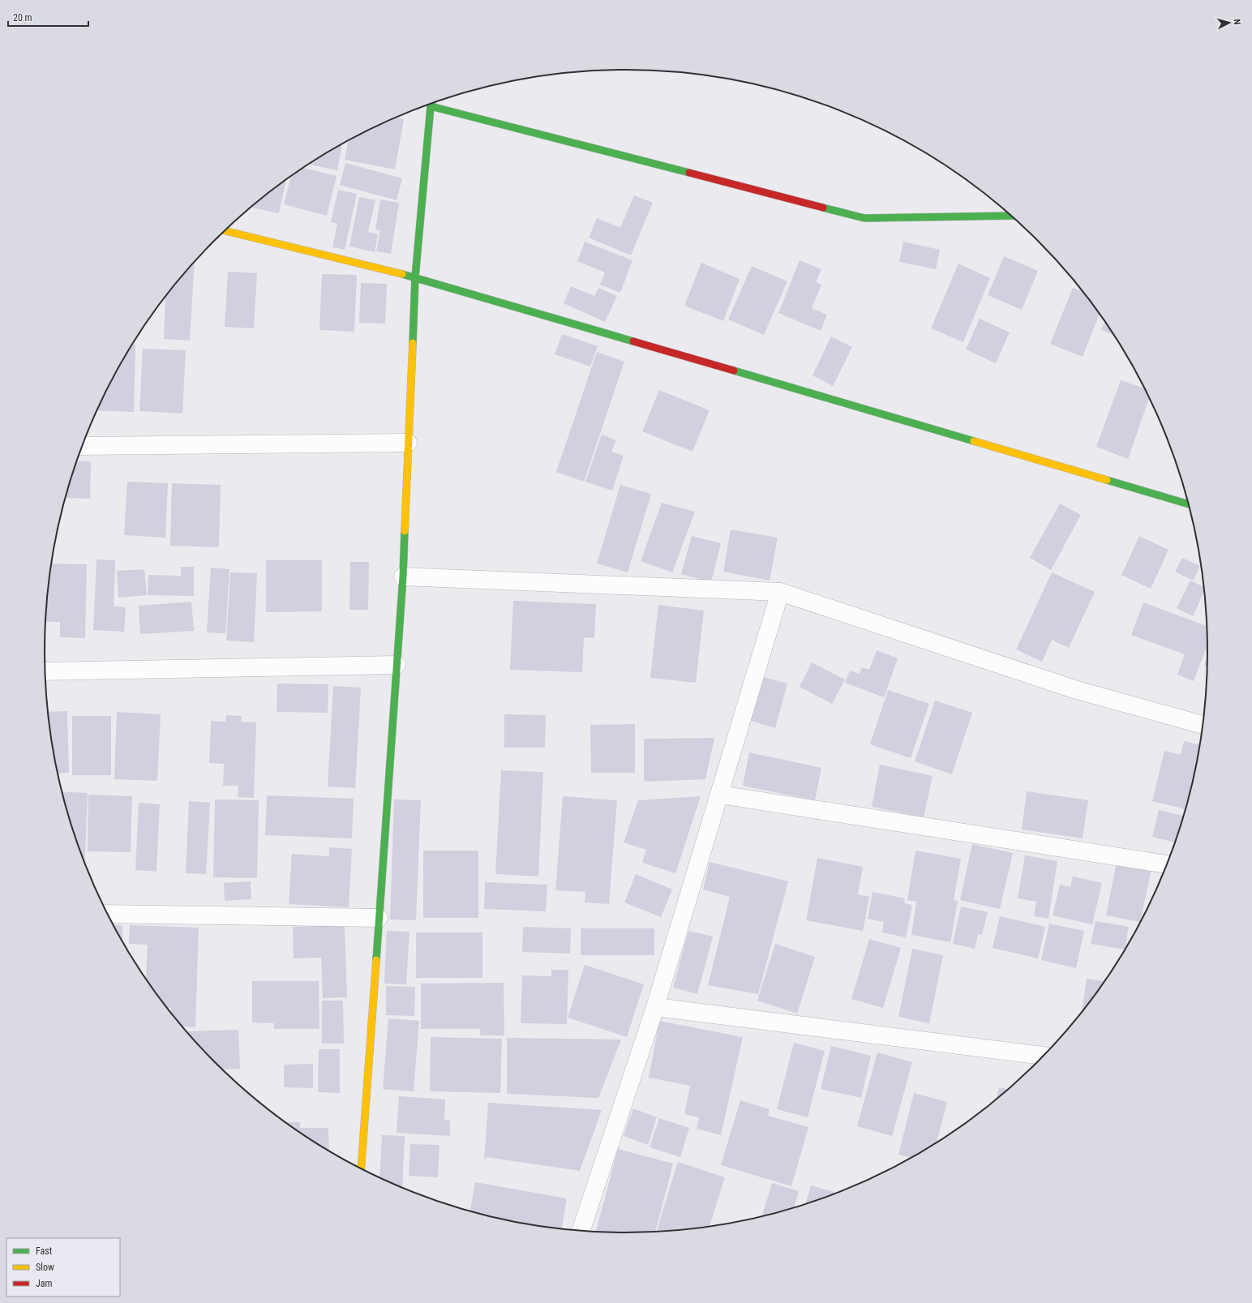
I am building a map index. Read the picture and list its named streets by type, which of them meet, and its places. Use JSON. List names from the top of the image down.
{
  "legend": ["Fast", "Slow", "Jam"],
  "scale_bar": "20 m",
  "north": "right"
}
